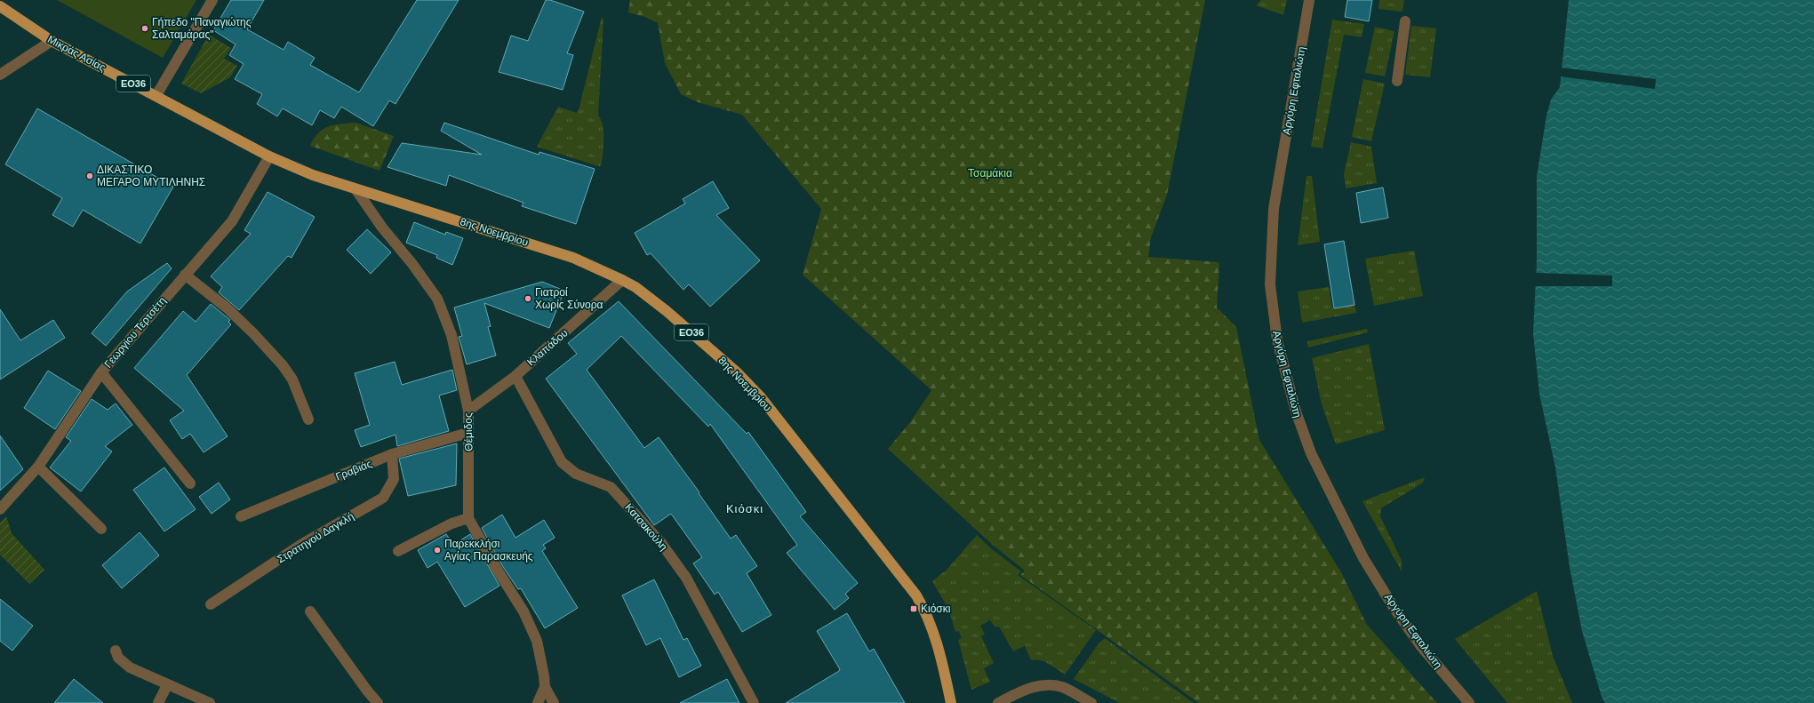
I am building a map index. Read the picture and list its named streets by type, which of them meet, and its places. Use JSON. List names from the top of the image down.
{
  "streets": {
    "main road": ["Μικράς Ασίας", "ΕΟ36", "8ης Νοεμβρίου"],
    "street": [
      "Αργύρη Εφταλιώτη",
      "Γεωργίου Τερτσέτη",
      "Κλαπάδου",
      "Θέμιδος",
      "Γραβιάς",
      "Κατσακούλη",
      "Στρατηγού Δαγκλή"
    ]
  },
  "crossings": [
    ["Μικράς Ασίας", "8ης Νοεμβρίου"],
    ["Μικράς Ασίας", "Γεωργίου Τερτσέτη"],
    ["8ης Νοεμβρίου", "Γεωργίου Τερτσέτη"],
    ["8ης Νοεμβρίου", "Κλαπάδου"],
    ["8ης Νοεμβρίου", "Θέμιδος"],
    ["Κλαπάδου", "Θέμιδος"],
    ["Κλαπάδου", "Κατσακούλη"],
    ["Θέμιδος", "Γραβιάς"],
    ["Γραβιάς", "Στρατηγού Δαγκλή"]
  ],
  "districts": ["Κιόσκι"],
  "parks": ["Τσαμάκια"],
  "places": {
    "other": [
      "Γήπεδο \"Παναγιώτης Σαλταμάρας\"",
      "ΔΙΚΑΣΤΙΚΟ ΜΕΓΑΡΟ ΜΥΤΙΛΗΝΗΣ",
      "Γιατροί Χωρίς Σύνορα",
      "Παρεκκλήσι Αγίας Παρασκευής"
    ],
    "transit": ["Κιόσκι"]
  }
}
